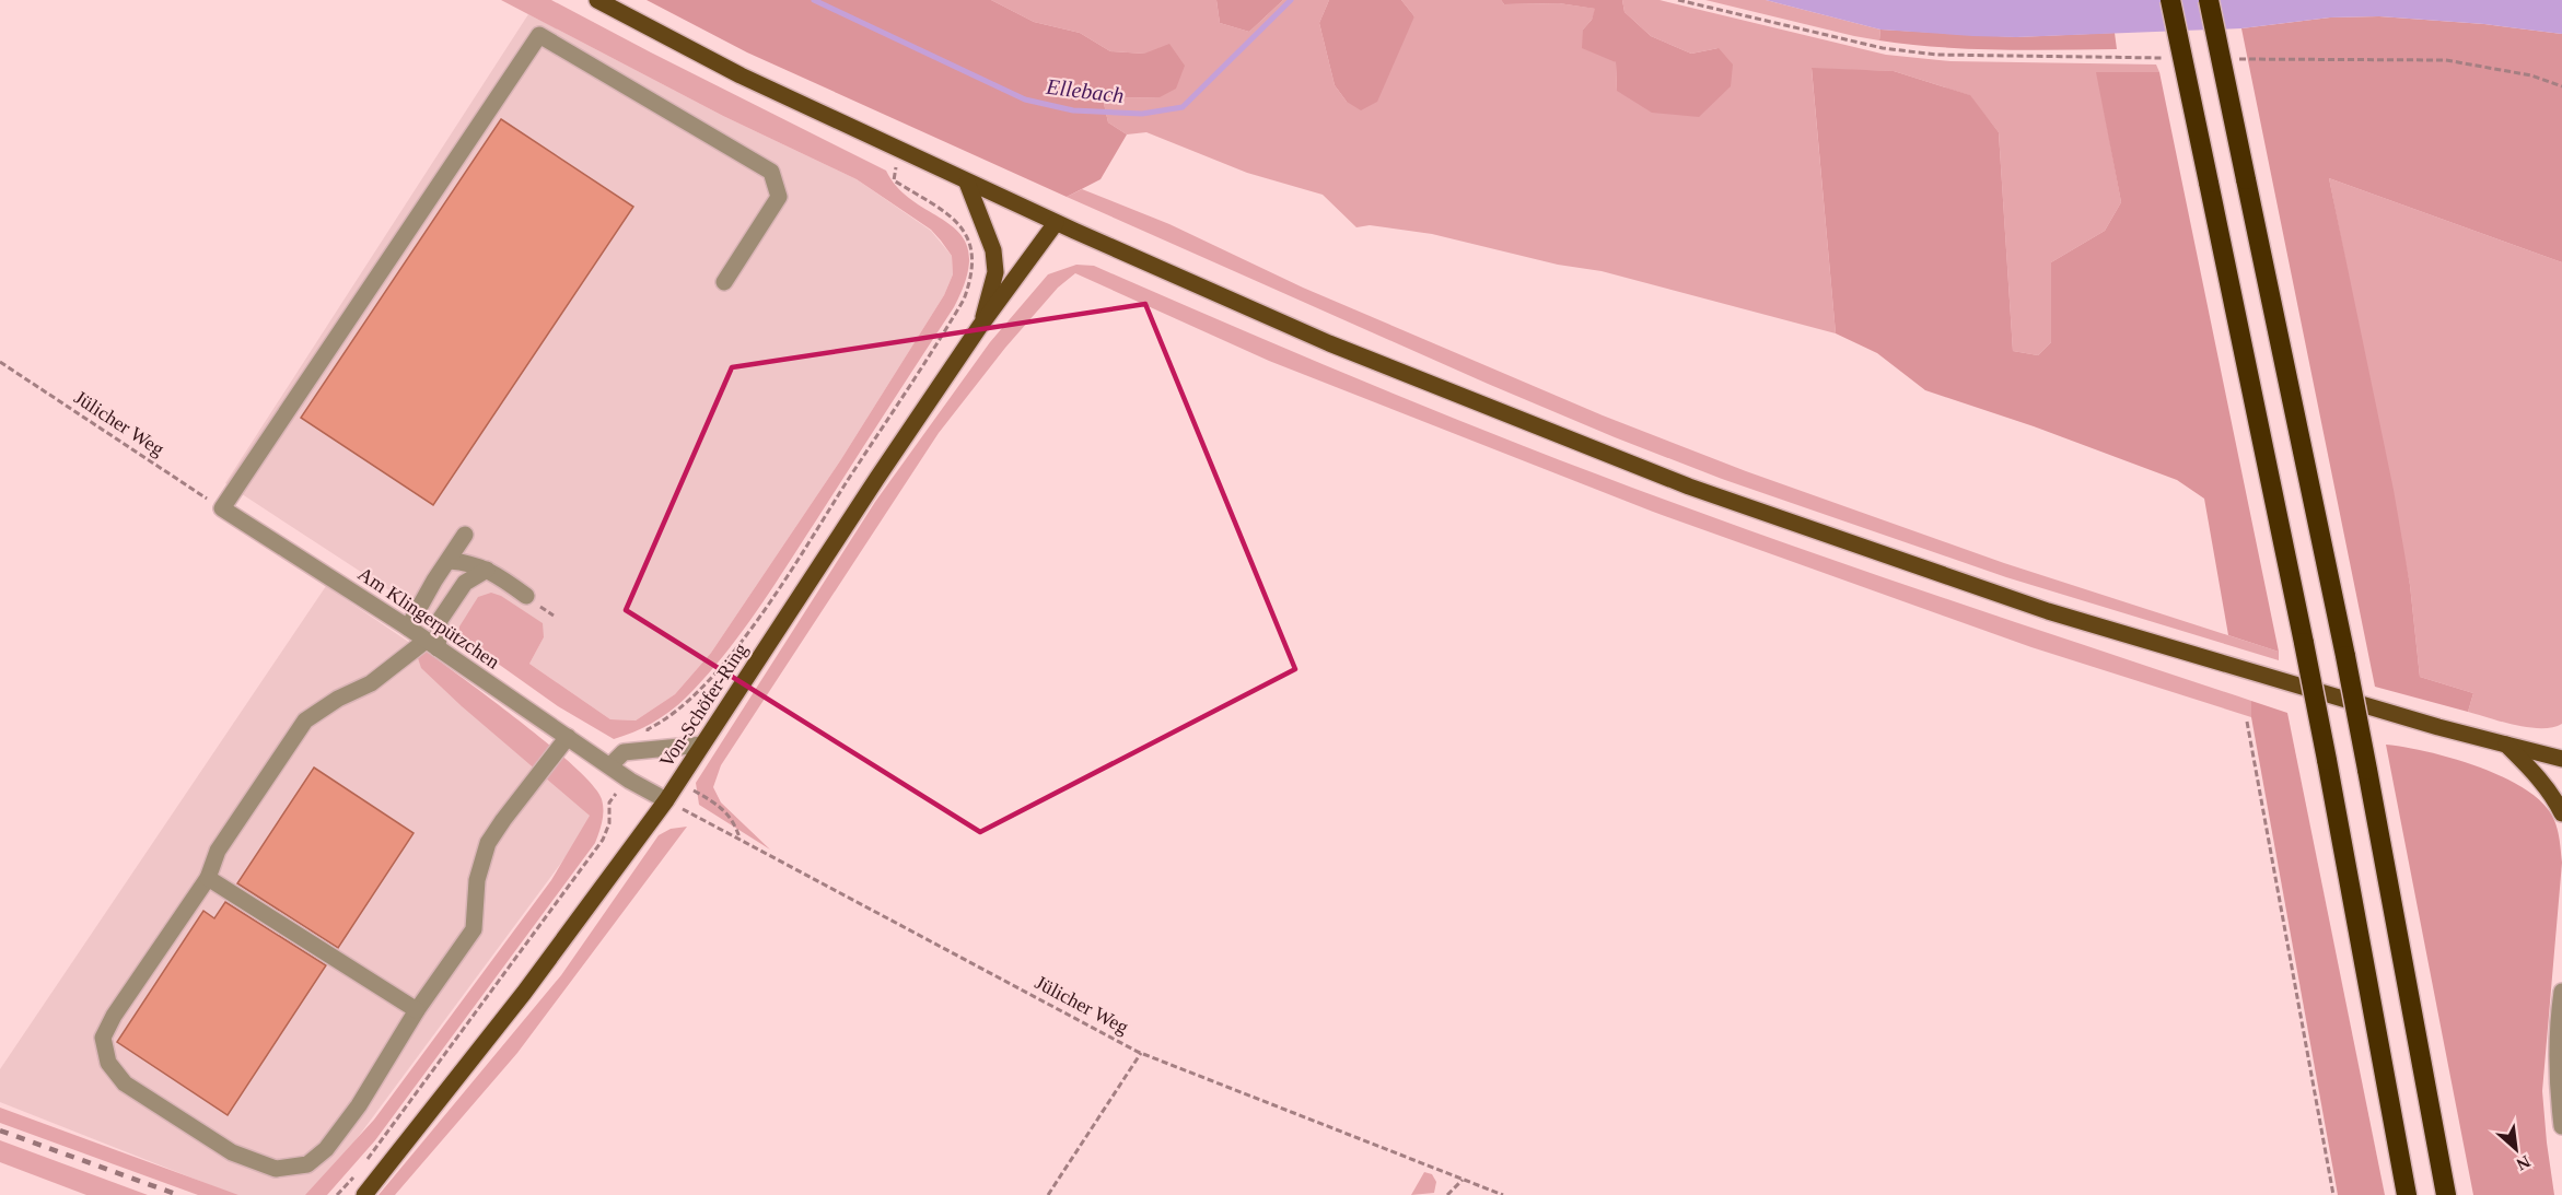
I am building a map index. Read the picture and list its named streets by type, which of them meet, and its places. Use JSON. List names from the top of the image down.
{
  "streets": {
    "main road": ["Von-Schöfer-Ring"],
    "street": ["Am Klingerpützchen"],
    "path": ["Jülicher Weg"]
  },
  "crossings": [
    ["Jülicher Weg", "Am Klingerpützchen"],
    ["Jülicher Weg", "Von-Schöfer-Ring"],
    ["Am Klingerpützchen", "Von-Schöfer-Ring"]
  ],
  "water": ["Ellebach"],
  "north": "bottom right"
}
